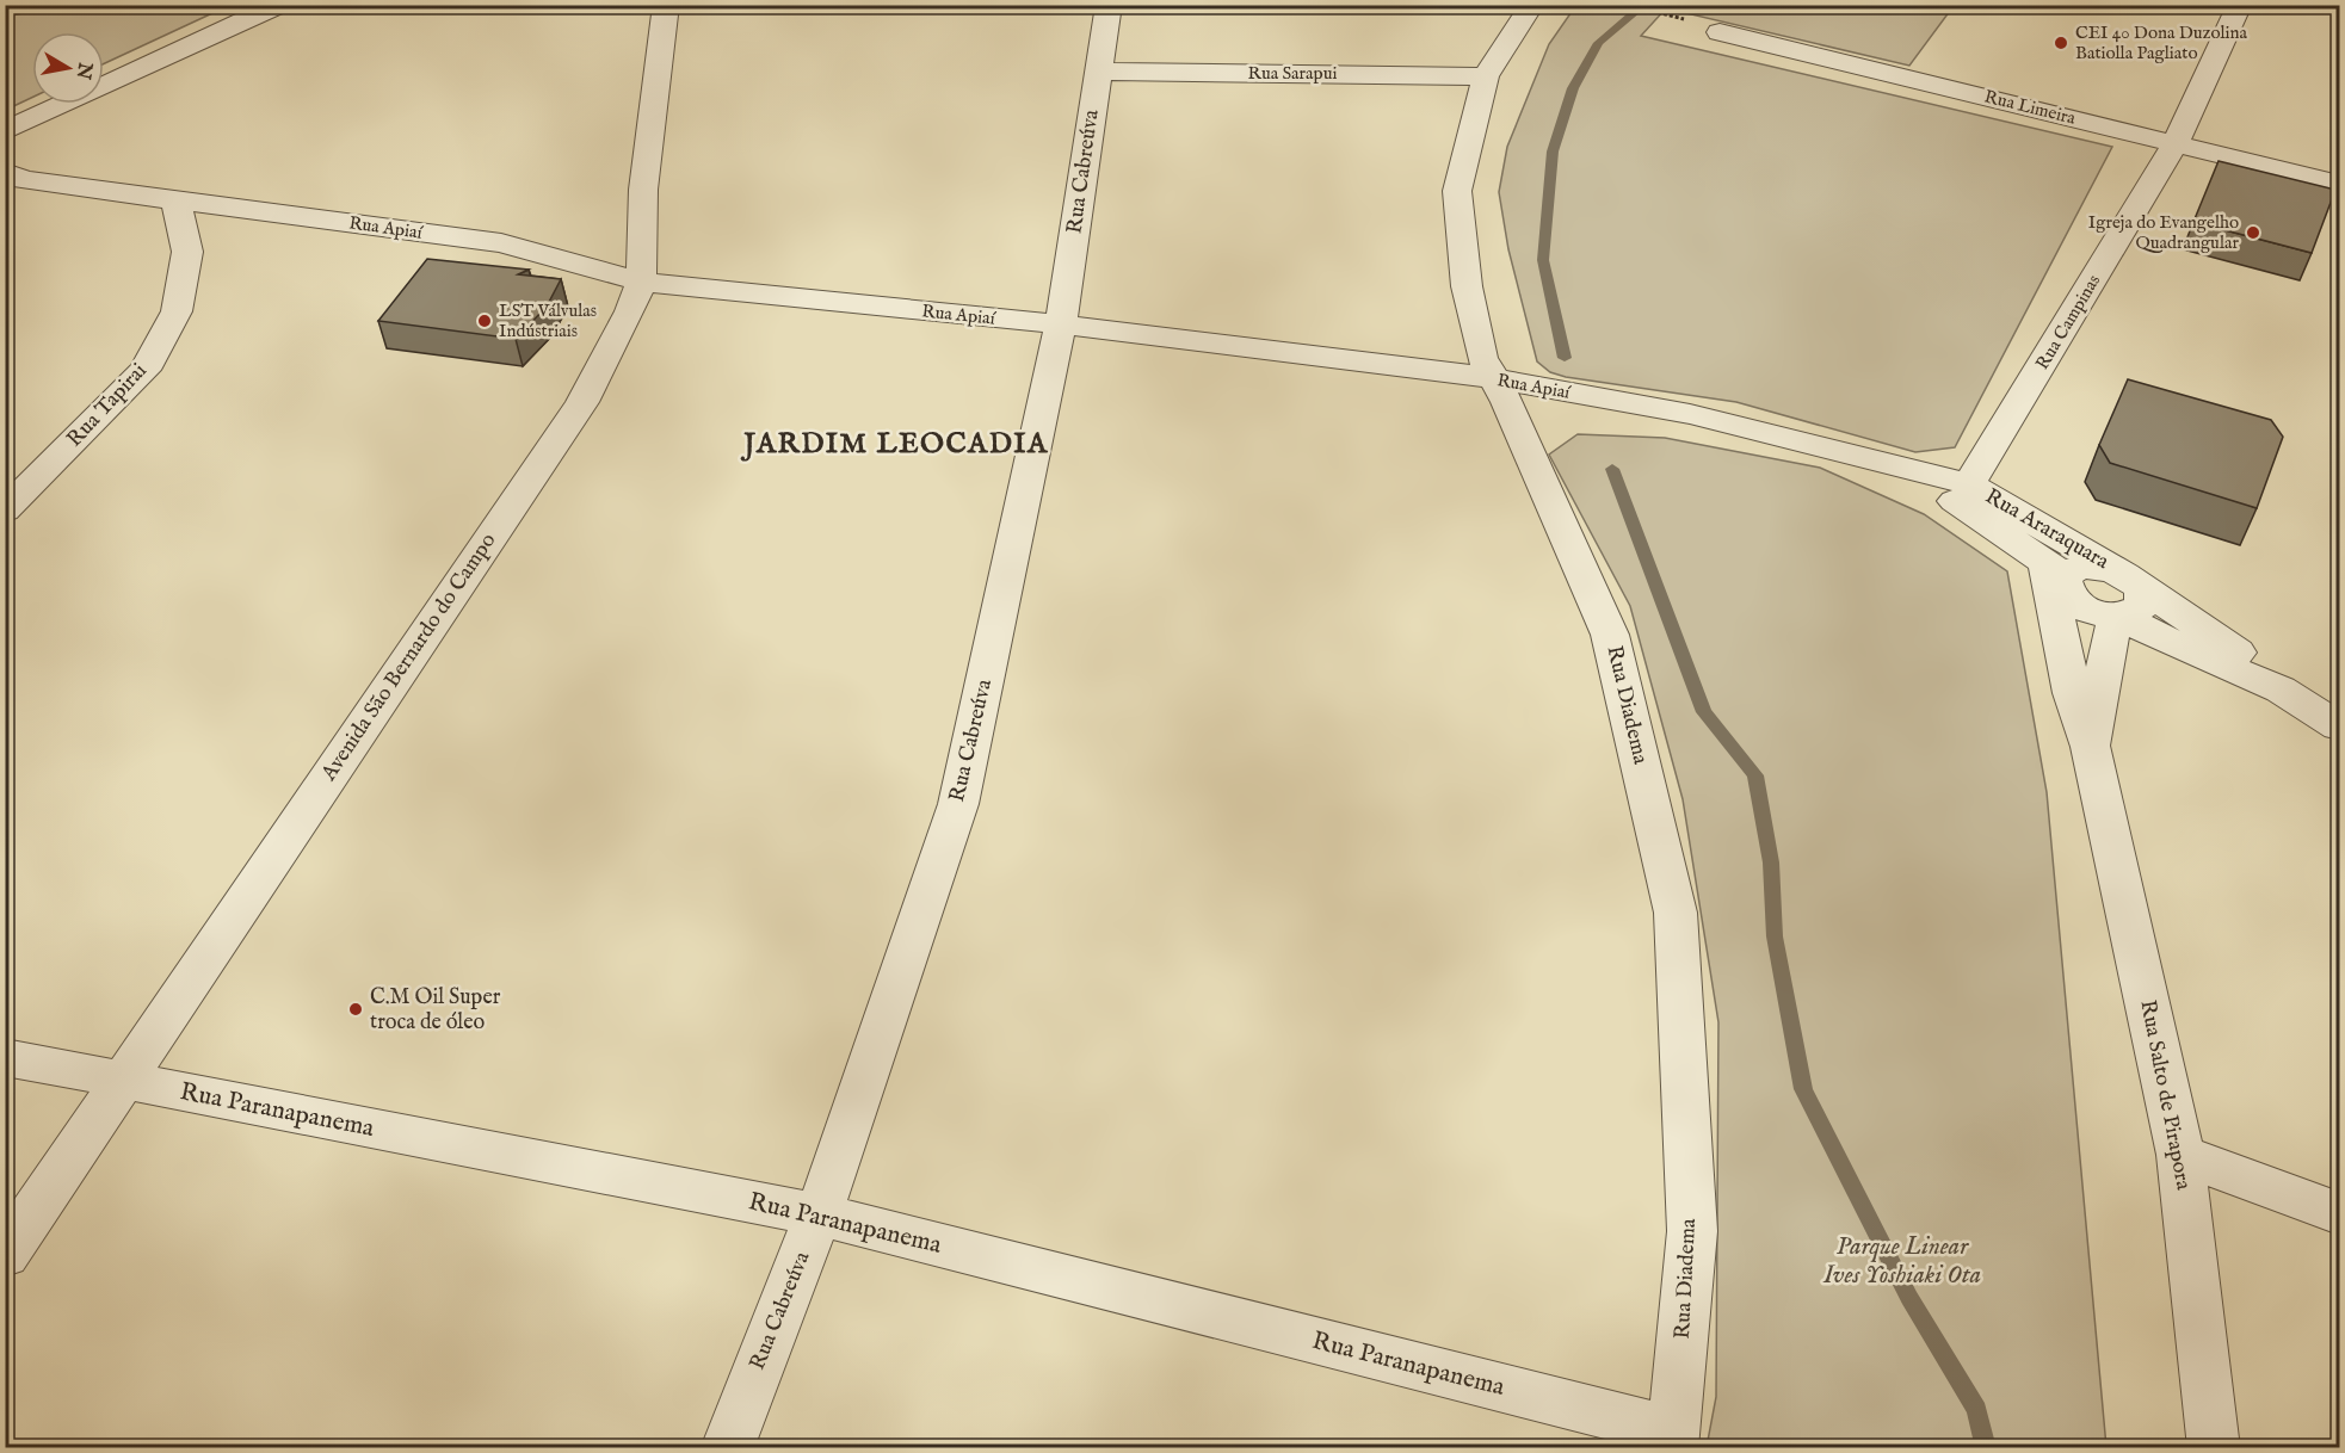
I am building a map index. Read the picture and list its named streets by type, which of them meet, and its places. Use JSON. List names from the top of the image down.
{
  "streets": {
    "street": [
      "Rua Sarapui",
      "Rua Limeira",
      "Rua Cabreúva",
      "Rua Apiaí",
      "Rua Campinas",
      "Rua Tapirai",
      "Rua Araraquara",
      "Avenida São Bernardo do Campo",
      "Rua Diadema",
      "Rua Salto de Pirapora",
      "Rua Paranapanema"
    ]
  },
  "crossings": [
    ["Rua Sarapui", "Rua Cabreúva"],
    ["Rua Sarapui", "Rua Diadema"],
    ["Rua Limeira", "Rua Campinas"],
    ["Rua Cabreúva", "Rua Apiaí"],
    ["Rua Cabreúva", "Rua Paranapanema"],
    ["Rua Apiaí", "Rua Campinas"],
    ["Rua Apiaí", "Rua Tapirai"],
    ["Rua Apiaí", "Rua Araraquara"],
    ["Rua Apiaí", "Avenida São Bernardo do Campo"],
    ["Rua Apiaí", "Rua Diadema"],
    ["Rua Campinas", "Rua Araraquara"],
    ["Rua Araraquara", "Rua Salto de Pirapora"],
    ["Avenida São Bernardo do Campo", "Rua Paranapanema"],
    ["Rua Diadema", "Rua Paranapanema"]
  ],
  "districts": ["JARDIM LEOCADIA"],
  "parks": ["Parque Linear Ives Yoshiaki Ota"],
  "places": [
    "CEI 40 Dona Duzolina Batiolla Pagliato",
    "Igreja do Evangelho Quadrangular",
    "LST Válvulas Indústriais",
    "C.M Oil Super troca de óleo"
  ],
  "north": "right"
}
